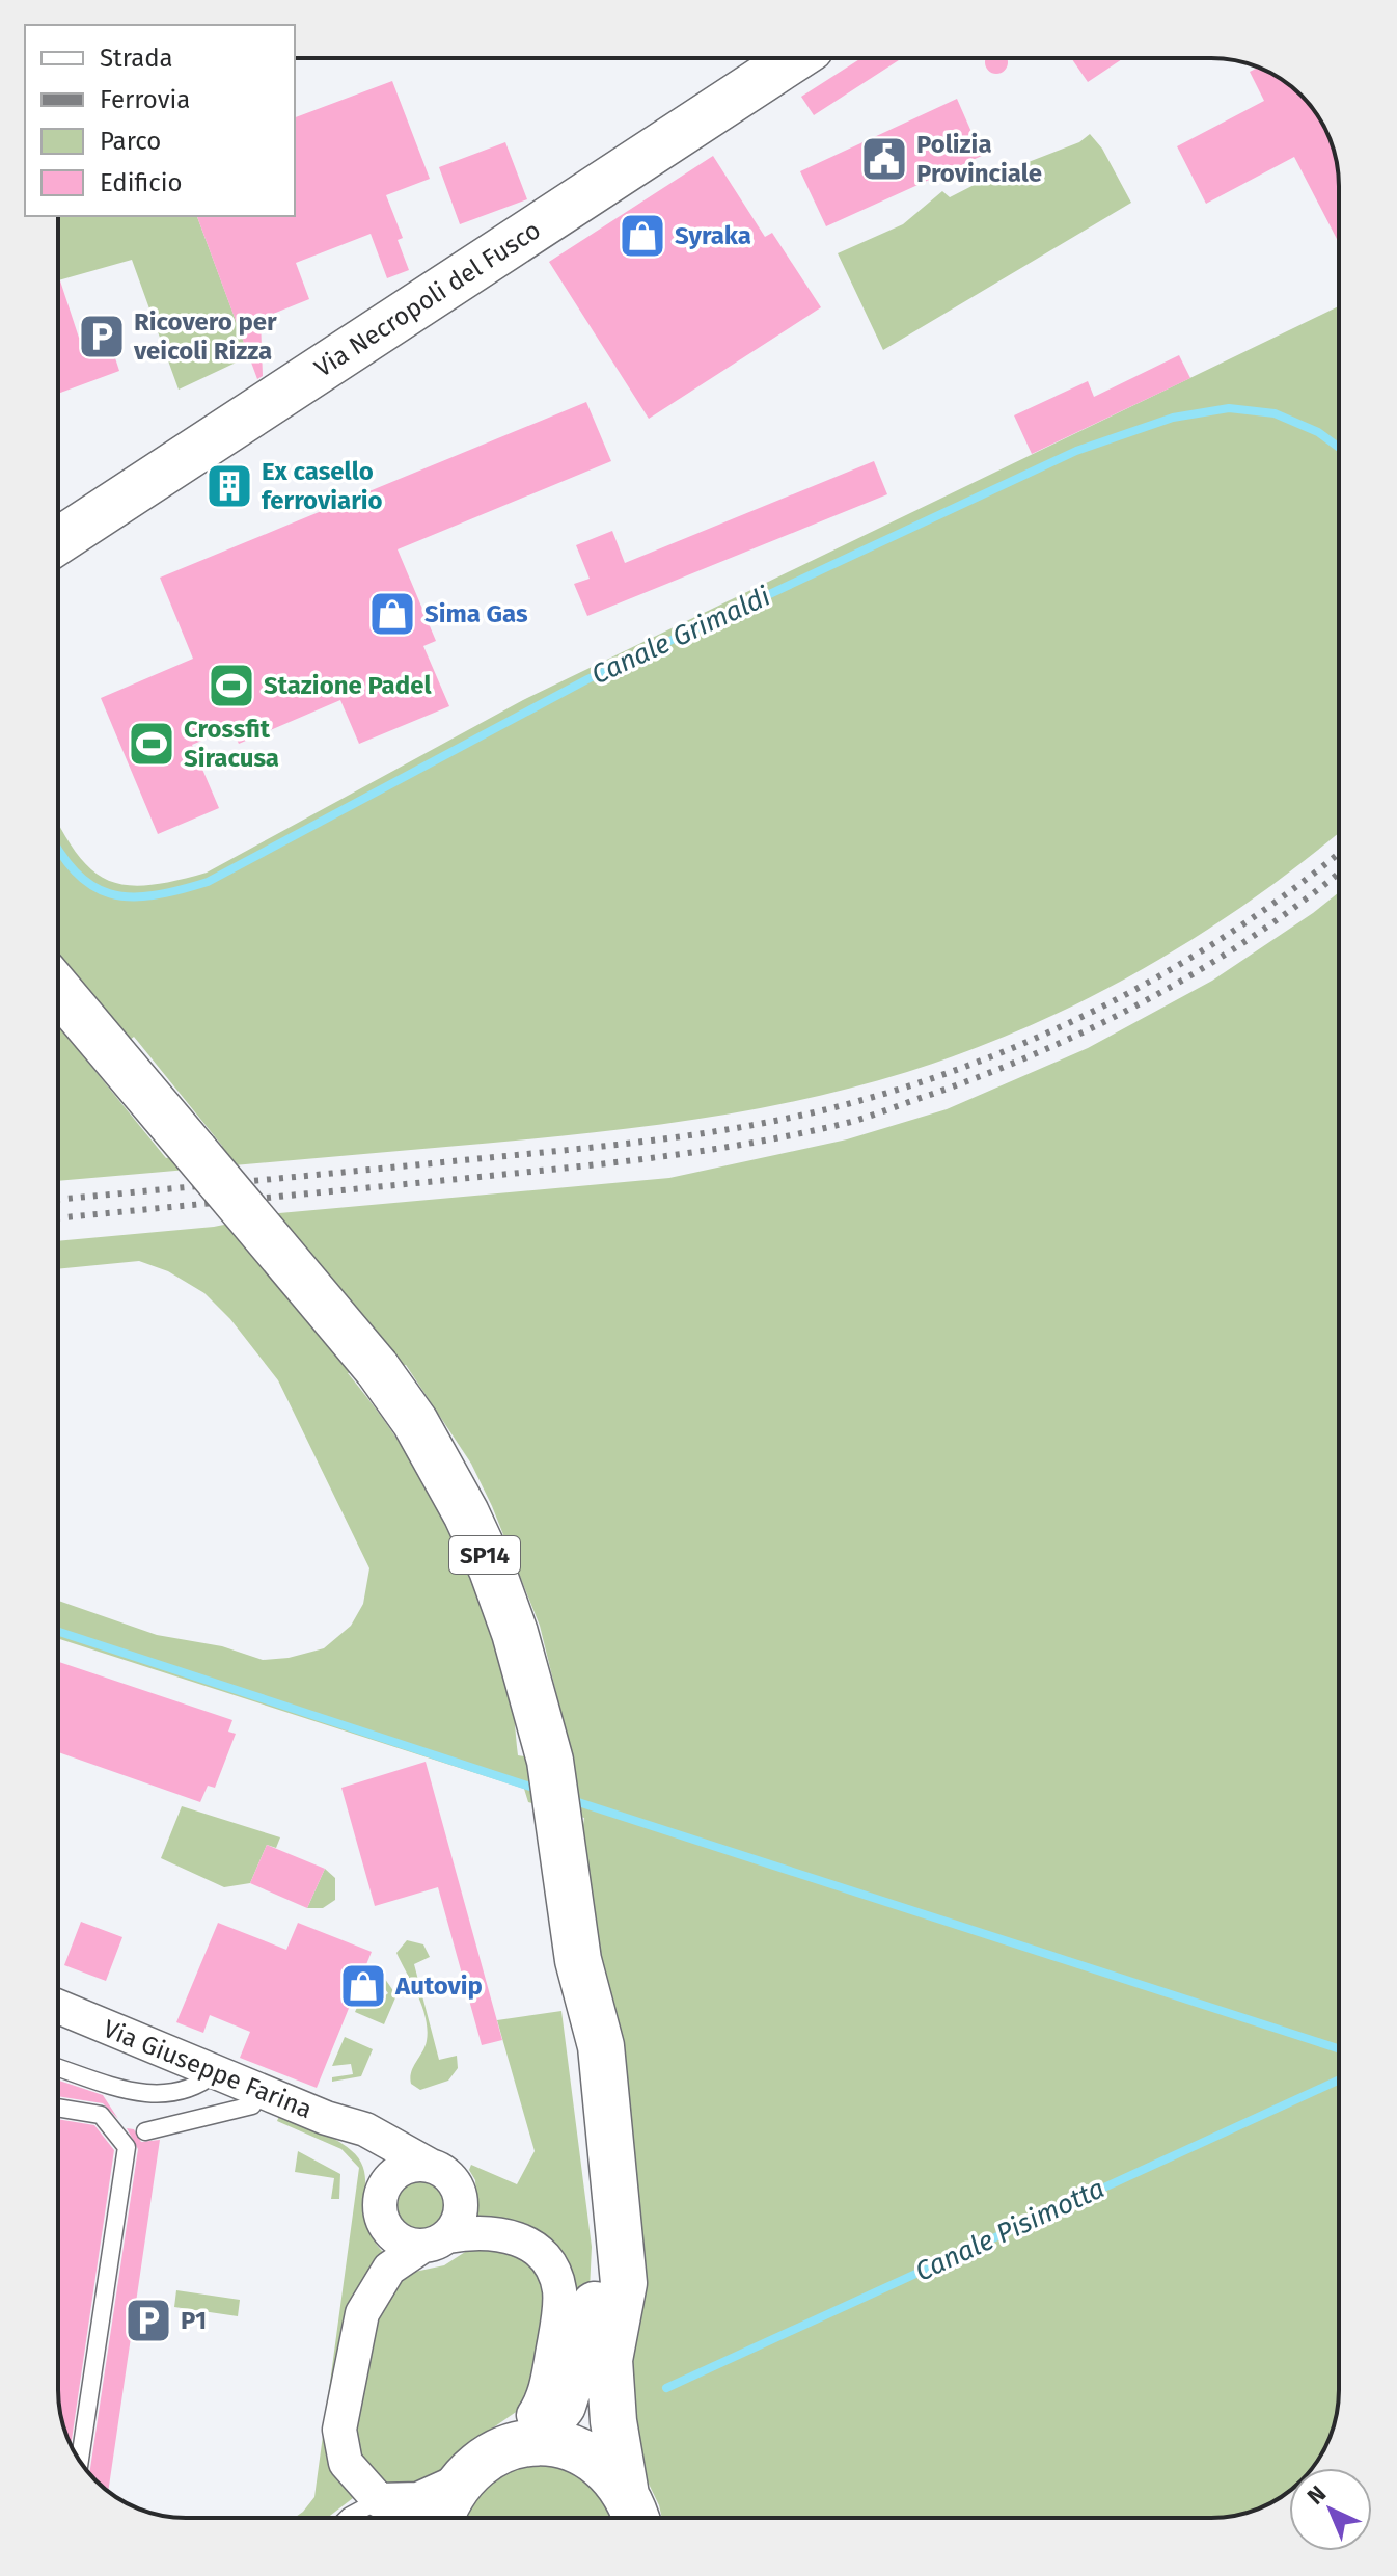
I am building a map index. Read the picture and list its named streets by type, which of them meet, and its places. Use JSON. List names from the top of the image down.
{
  "streets": {
    "main road": ["Via Necropoli del Fusco", "SP14"],
    "street": ["Via Giuseppe Farina"]
  },
  "water": ["Canale Grimaldi", "Canale Pisimotta"],
  "places": {
    "public building": ["Polizia Provinciale"],
    "shop": ["Syraka", "Sima Gas", "Autovip"],
    "parking": ["Ricovero per veicoli Rizza", "P1"],
    "building": ["Ex casello ferroviario"],
    "sports": ["Stazione Padel", "Crossfit Siracusa"]
  },
  "legend": [
    "Strada",
    "Ferrovia",
    "Parco",
    "Edificio"
  ],
  "north": "top left"
}
